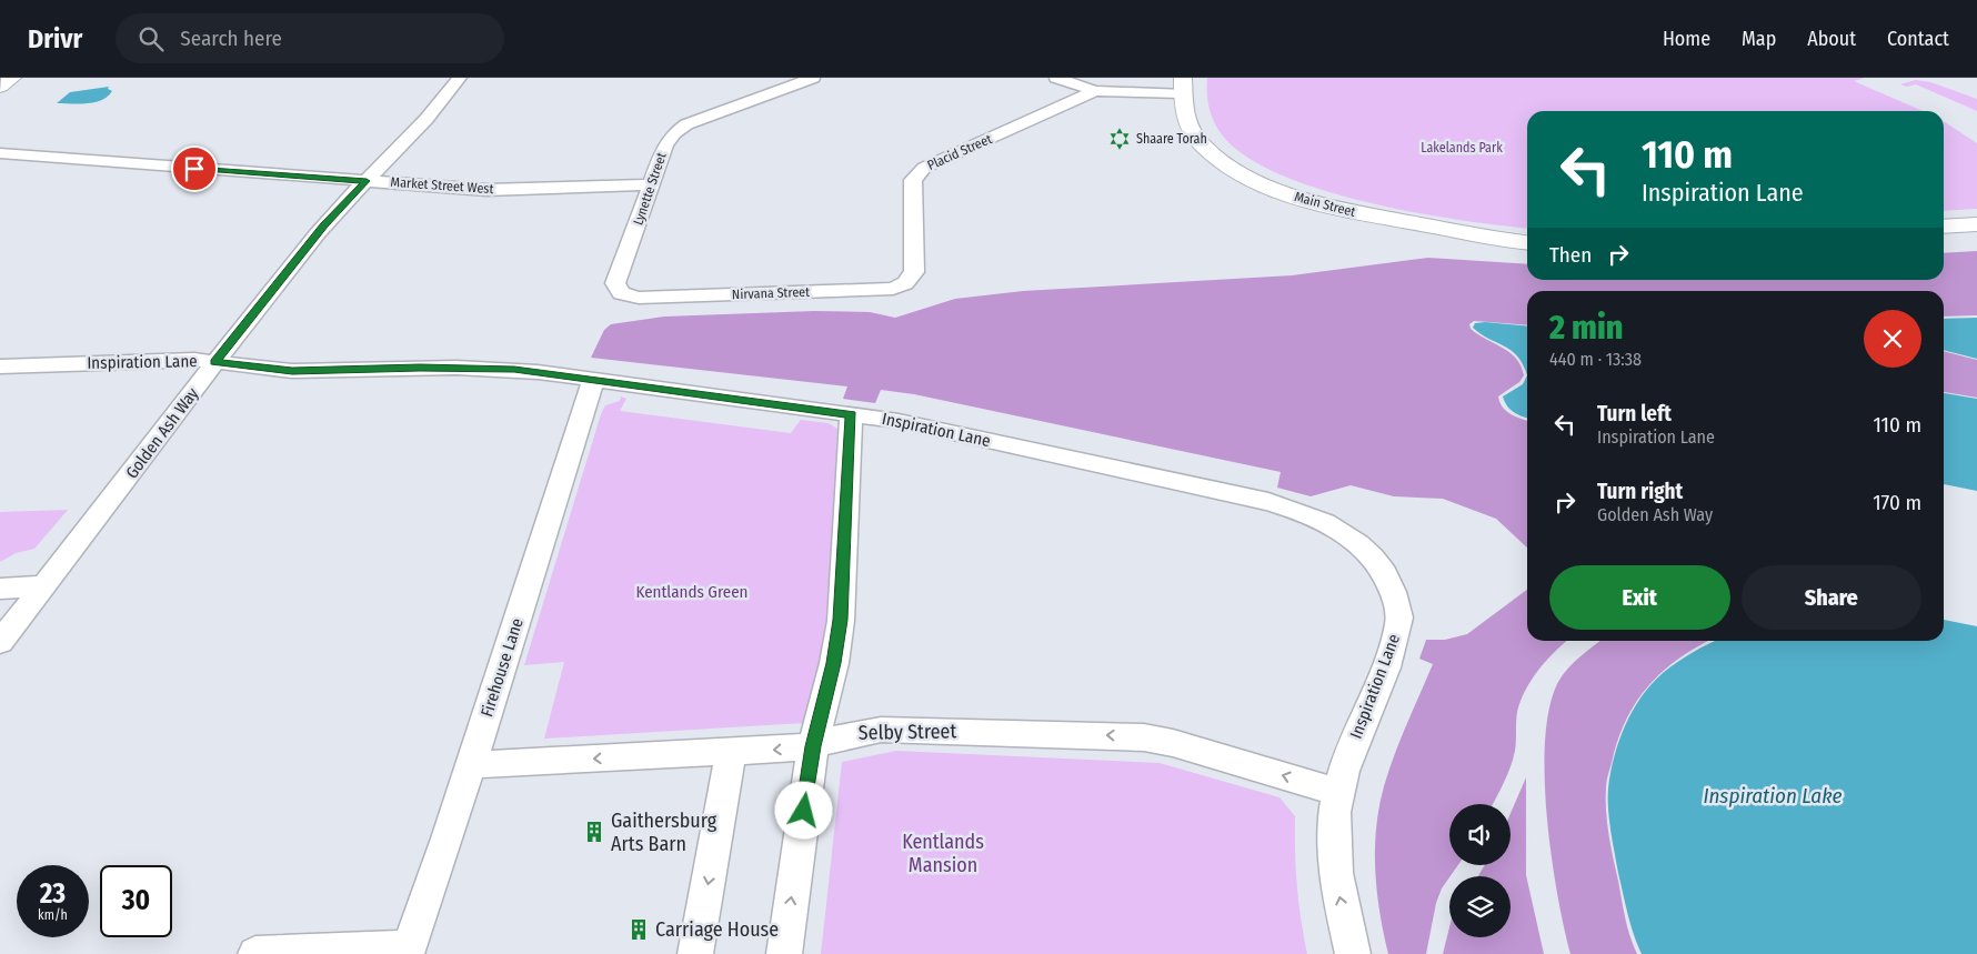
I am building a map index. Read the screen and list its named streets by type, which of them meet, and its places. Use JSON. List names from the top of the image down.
{
  "streets": {
    "street": [
      "Placid Street",
      "Market Street West",
      "Lynette Street",
      "Main Street",
      "Nirvana Street",
      "Inspiration Lane",
      "Golden Ash Way",
      "Firehouse Lane",
      "Selby Street"
    ]
  },
  "crossings": [
    ["Placid Street", "Nirvana Street"],
    ["Market Street West", "Lynette Street"],
    ["Market Street West", "Golden Ash Way"],
    ["Lynette Street", "Nirvana Street"],
    ["Inspiration Lane", "Golden Ash Way"],
    ["Inspiration Lane", "Firehouse Lane"],
    ["Inspiration Lane", "Selby Street"],
    ["Firehouse Lane", "Selby Street"]
  ],
  "one_way": ["Selby Street"],
  "water": ["Inspiration Lake"],
  "parks": ["Lakelands Park", "Kentlands Green", "Kentlands Mansion"],
  "places": {
    "synagogue": ["Shaare Torah"],
    "building": ["Gaithersburg Arts Barn", "Carriage House"]
  },
  "page": {
    "header": "Drivr",
    "search": "Search here",
    "nav": [
      "Home",
      "Map",
      "About",
      "Contact"
    ],
    "turn": ["110 m", "Inspiration Lane"],
    "then": "Then",
    "heading": ["2 min", "440 m · 13:38"],
    "list": [
      {
        "name": "Turn left",
        "note": "Inspiration Lane",
        "value": "110 m"
      },
      {
        "name": "Turn right",
        "note": "Golden Ash Way",
        "value": "170 m"
      }
    ],
    "buttons": ["Exit", "Share"],
    "speed": "23 km/h",
    "limit": "30"
  }
}
